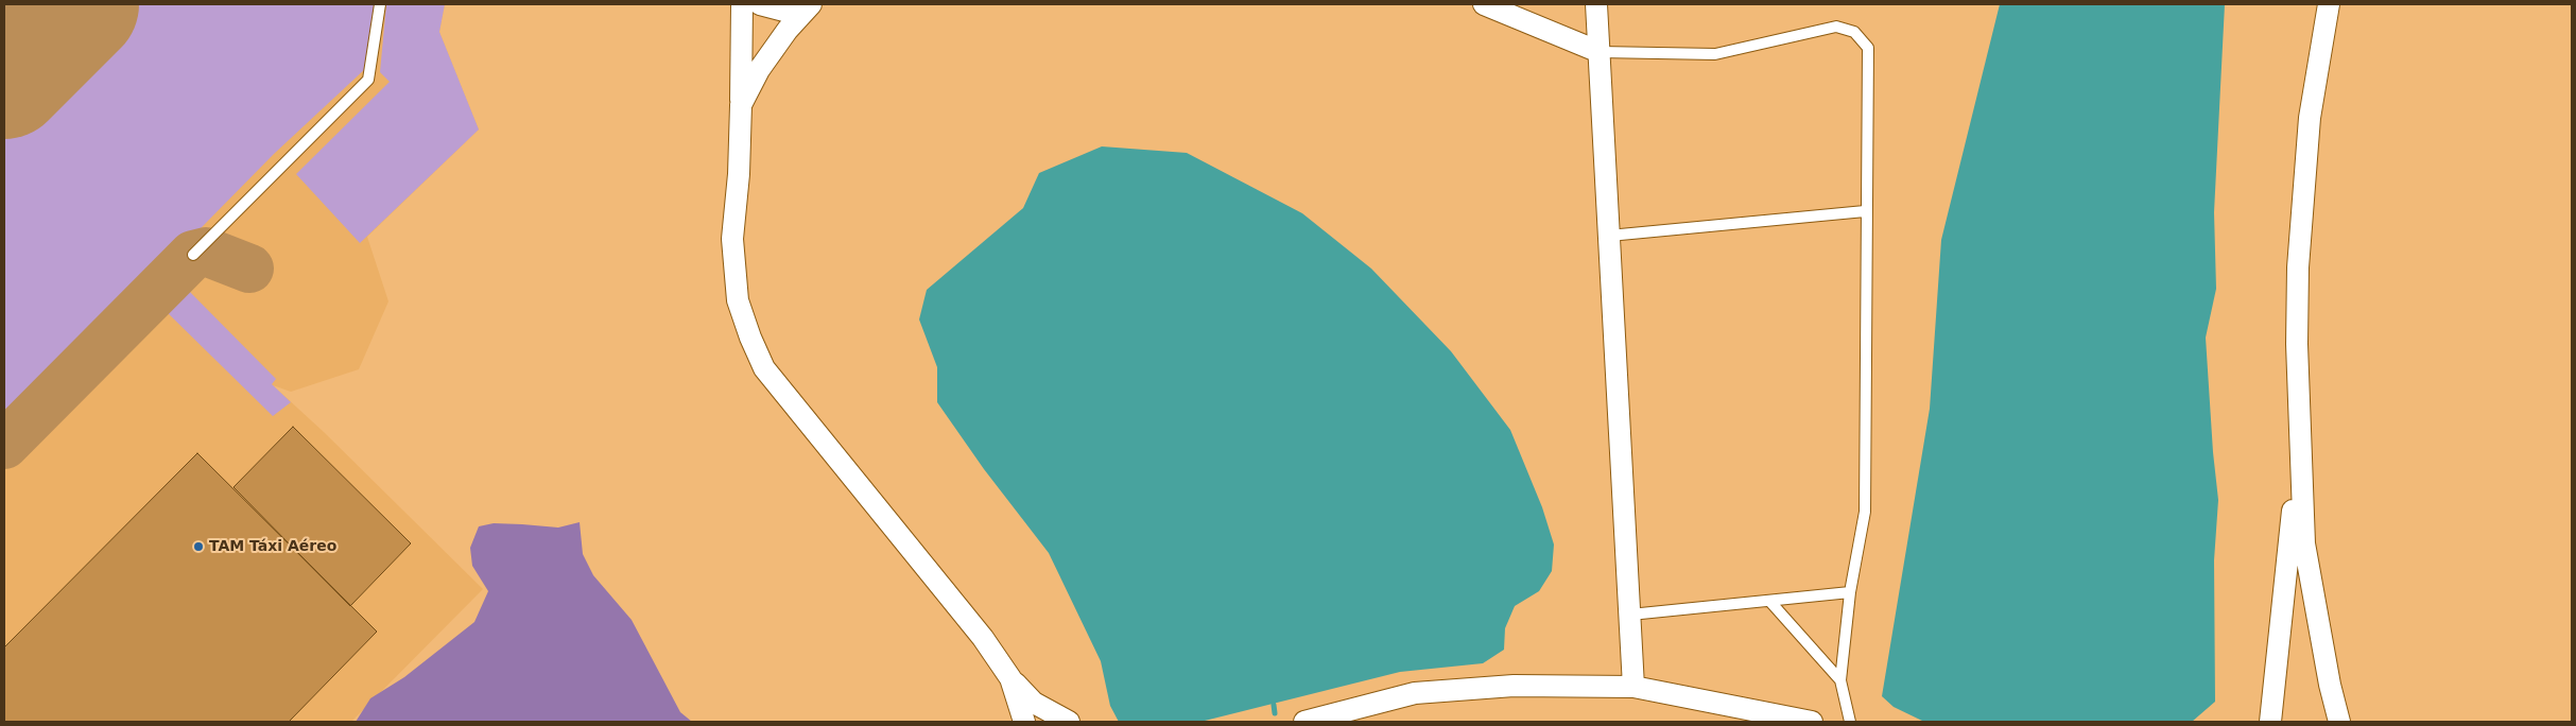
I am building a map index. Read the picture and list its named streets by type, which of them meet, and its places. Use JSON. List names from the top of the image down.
{
  "places": ["TAM Táxi Aéreo"]
}
